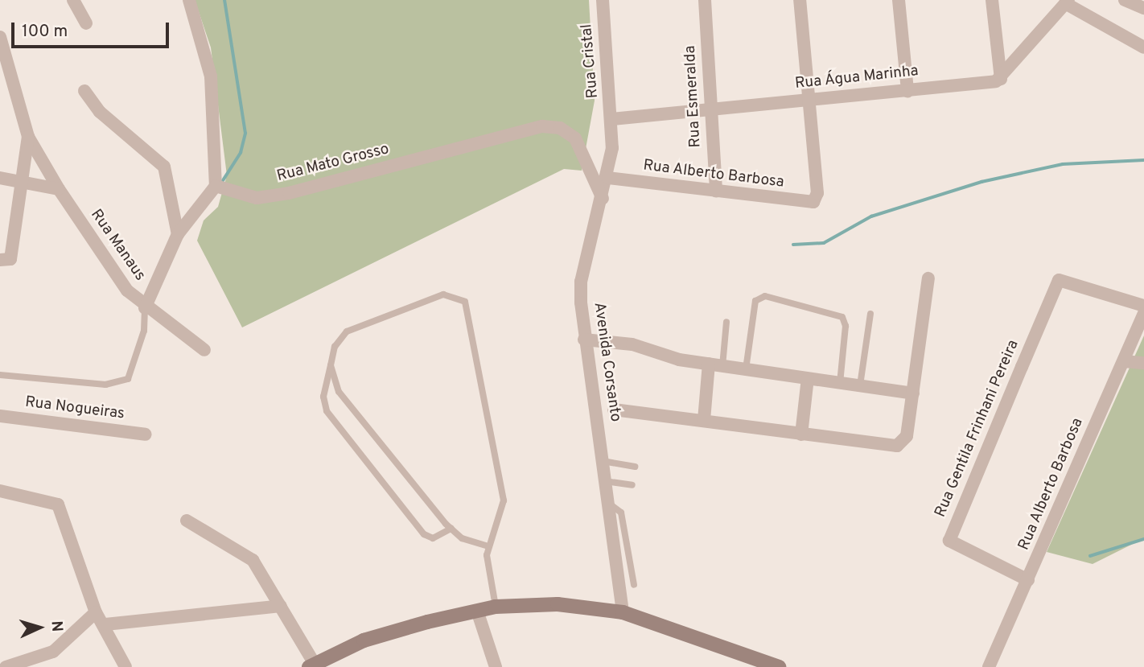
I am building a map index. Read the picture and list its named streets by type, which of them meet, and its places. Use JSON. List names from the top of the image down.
{
  "streets": {
    "street": [
      "Rua Cristal",
      "Rua Água Marinha",
      "Rua Esmeralda",
      "Rua Mato Grosso",
      "Rua Alberto Barbosa",
      "Rua Manaus",
      "Avenida Corsanto",
      "Rua Nogueiras",
      "Rua Gentila Frinhani Pereira"
    ]
  },
  "crossings": [
    ["Rua Cristal", "Rua Água Marinha"],
    ["Rua Cristal", "Avenida Corsanto"],
    ["Rua Água Marinha", "Rua Esmeralda"],
    ["Rua Água Marinha", "Rua Alberto Barbosa"],
    ["Rua Água Marinha", "Avenida Corsanto"],
    ["Rua Esmeralda", "Rua Alberto Barbosa"],
    ["Rua Mato Grosso", "Avenida Corsanto"],
    ["Rua Alberto Barbosa", "Avenida Corsanto"],
    ["Rua Alberto Barbosa", "Rua Gentila Frinhani Pereira"]
  ],
  "scale_bar": "100 m",
  "north": "right"
}
